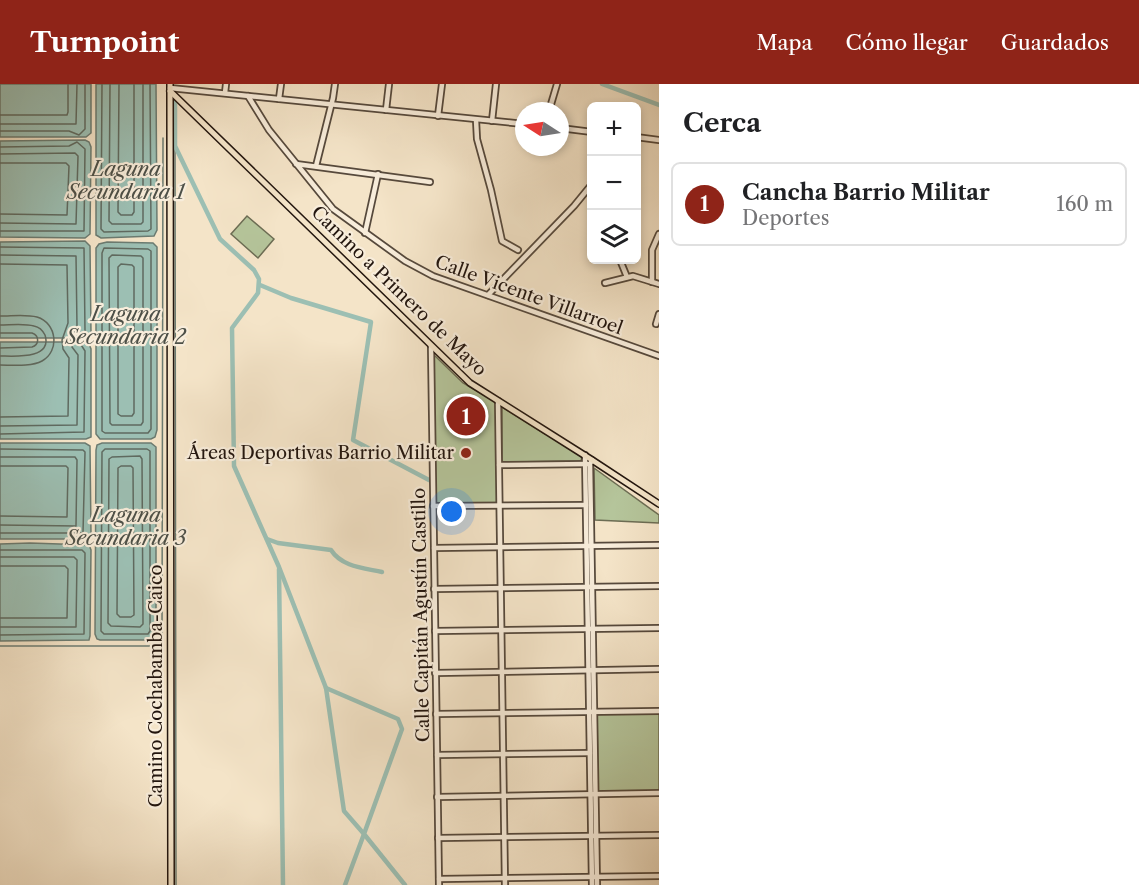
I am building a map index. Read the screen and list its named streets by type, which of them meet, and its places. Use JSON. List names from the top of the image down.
{
  "streets": {
    "main road": ["Camino a Primero de Mayo", "Camino Cochabamba-Caico"],
    "street": ["Calle Vicente Villarroel", "Calle Capitán Agustín Castillo"]
  },
  "crossings": [
    ["Camino a Primero de Mayo", "Calle Capitán Agustín Castillo"],
    ["Camino a Primero de Mayo", "Camino Cochabamba-Caico"]
  ],
  "water": ["Laguna Secundaria 1", "Laguna Secundaria 2", "Laguna Secundaria 3"],
  "places": ["Áreas Deportivas Barrio Militar"],
  "north": "left",
  "page": {
    "header": "Turnpoint",
    "nav": ["Mapa", "Cómo llegar", "Guardados"],
    "heading": "Cerca",
    "map_buttons": ["+", "−"],
    "list": [
      {
        "mark": "1",
        "name": "Cancha Barrio Militar",
        "note": "Deportes",
        "value": "160 m"
      }
    ],
    "pins": "1"
  }
}
